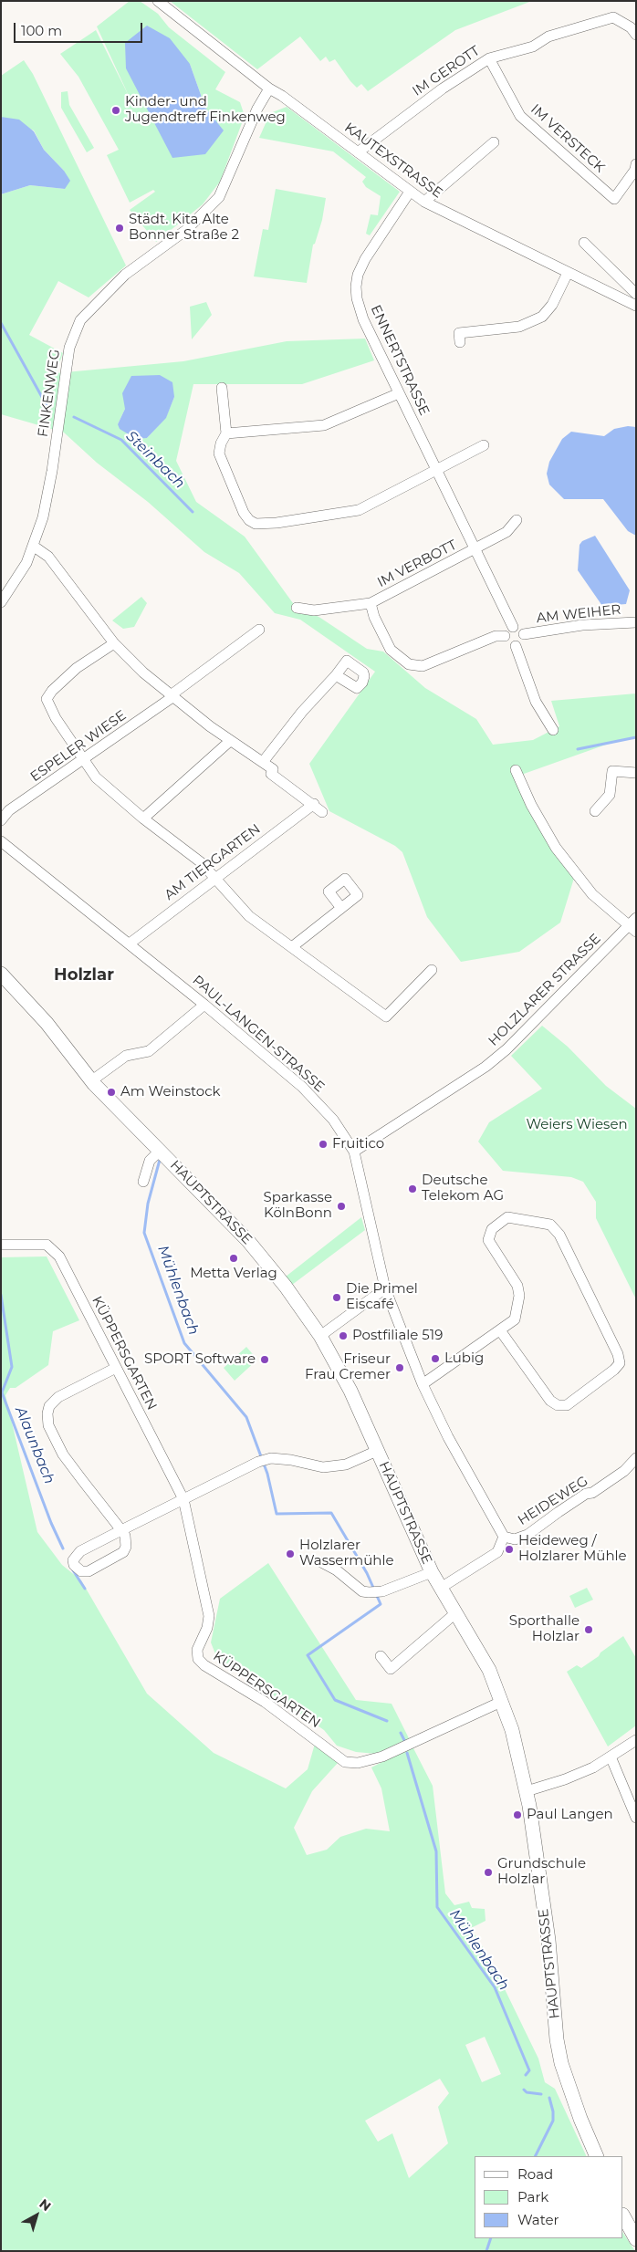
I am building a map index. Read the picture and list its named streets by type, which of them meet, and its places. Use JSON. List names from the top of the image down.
{
  "streets": {
    "main road": ["HAUPTSTRASSE"],
    "street": [
      "IM GEROTT",
      "IM VERSTECK",
      "KAUTEXSTRASSE",
      "ENNERTSTRASSE",
      "FINKENWEG",
      "IM VERBOTT",
      "AM WEIHER",
      "ESPELER WIESE",
      "AM TIERGARTEN",
      "HOLZLARER STRASSE",
      "PAUL-LANGEN-STRASSE",
      "KÜPPERSGARTEN",
      "HEIDEWEG"
    ]
  },
  "crossings": [
    ["IM GEROTT", "IM VERSTECK"],
    ["IM GEROTT", "KAUTEXSTRASSE"],
    ["KAUTEXSTRASSE", "ENNERTSTRASSE"],
    ["KAUTEXSTRASSE", "FINKENWEG"],
    ["ENNERTSTRASSE", "IM VERBOTT"],
    ["ENNERTSTRASSE", "AM WEIHER"],
    ["IM VERBOTT", "AM WEIHER"],
    ["AM TIERGARTEN", "PAUL-LANGEN-STRASSE"],
    ["HOLZLARER STRASSE", "PAUL-LANGEN-STRASSE"],
    ["PAUL-LANGEN-STRASSE", "HEIDEWEG"],
    ["HAUPTSTRASSE", "KÜPPERSGARTEN"]
  ],
  "districts": ["Holzlar"],
  "water": ["Steinbach", "Mühlenbach", "Alaunbach"],
  "parks": ["Weiers Wiesen"],
  "places": [
    "Kinder- und Jugendtreff Finkenweg",
    "Städt. Kita Alte Bonner Straße 2",
    "Am Weinstock",
    "Fruitico",
    "Deutsche Telekom AG",
    "Sparkasse KölnBonn",
    "Metta Verlag",
    "Die Primel Eiscafé",
    "Postfiliale 519",
    "Lubig",
    "SPORT Software",
    "Friseur Frau Cremer",
    "Heideweg / Holzlarer Mühle",
    "Holzlarer Wassermühle",
    "Sporthalle Holzlar",
    "Paul Langen",
    "Grundschule Holzlar"
  ],
  "legend": ["Road", "Park", "Water"],
  "scale_bar": "100 m",
  "north": "top right"
}
